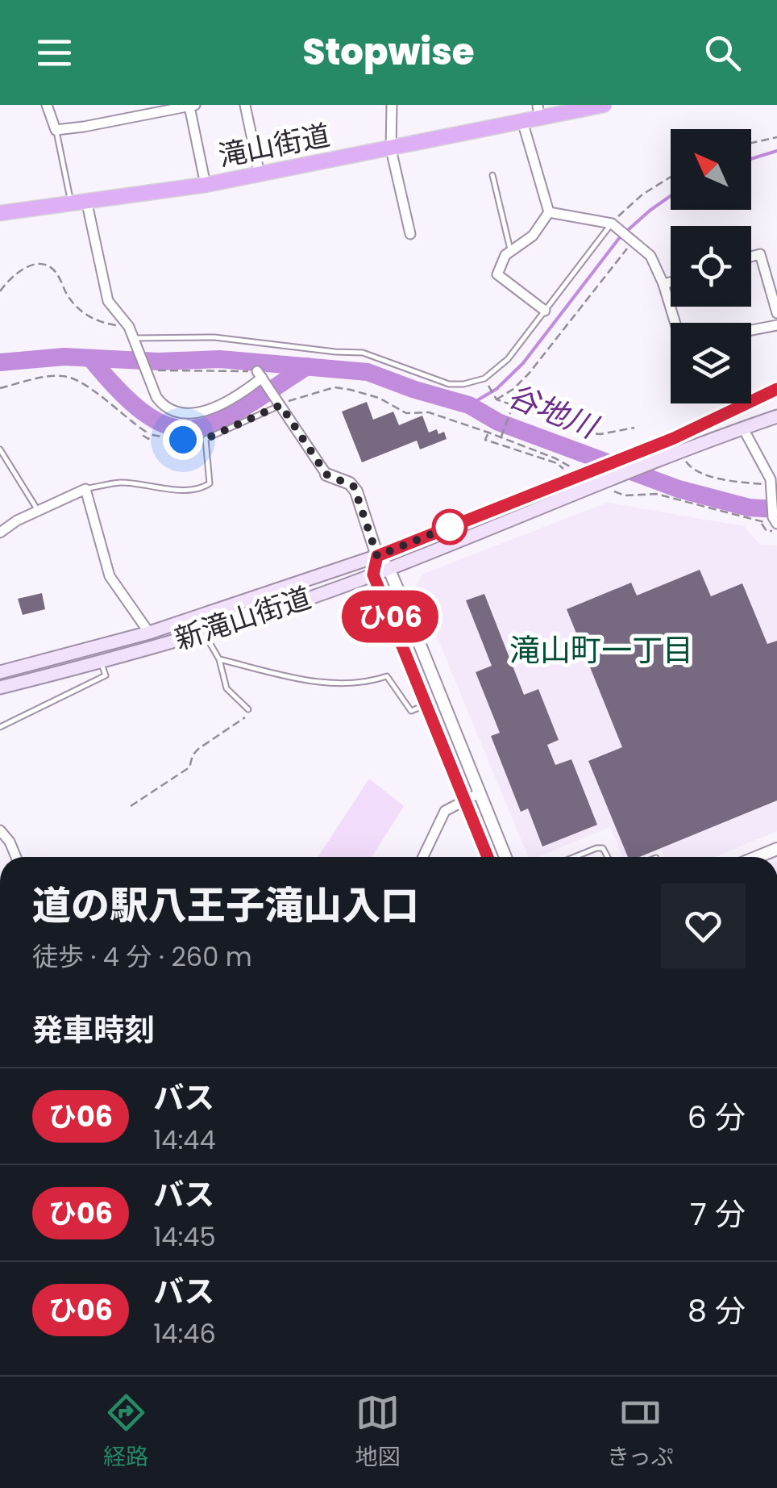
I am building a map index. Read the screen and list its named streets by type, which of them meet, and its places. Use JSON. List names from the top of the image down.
{
  "streets": {
    "highway": ["滝山街道"],
    "main road": ["新滝山街道"]
  },
  "districts": ["滝山町一丁目"],
  "water": ["谷地川"],
  "lines": ["bus line ひ06"],
  "north": "top left",
  "page": {
    "header": "Stopwise",
    "on_map": "ひ06",
    "heading": [
      ["道の駅八王子滝山入口", "徒歩 · 4 分 · 260 m"],
      "発車時刻"
    ],
    "list": [
      {
        "mark": "ひ06",
        "name": "バス",
        "note": "14:44",
        "value": "6 分"
      },
      {
        "mark": "ひ06",
        "name": "バス",
        "note": "14:45",
        "value": "7 分"
      },
      {
        "mark": "ひ06",
        "name": "バス",
        "note": "14:46",
        "value": "8 分"
      }
    ],
    "tabs": ["経路", "地図", "きっぷ"]
  }
}
